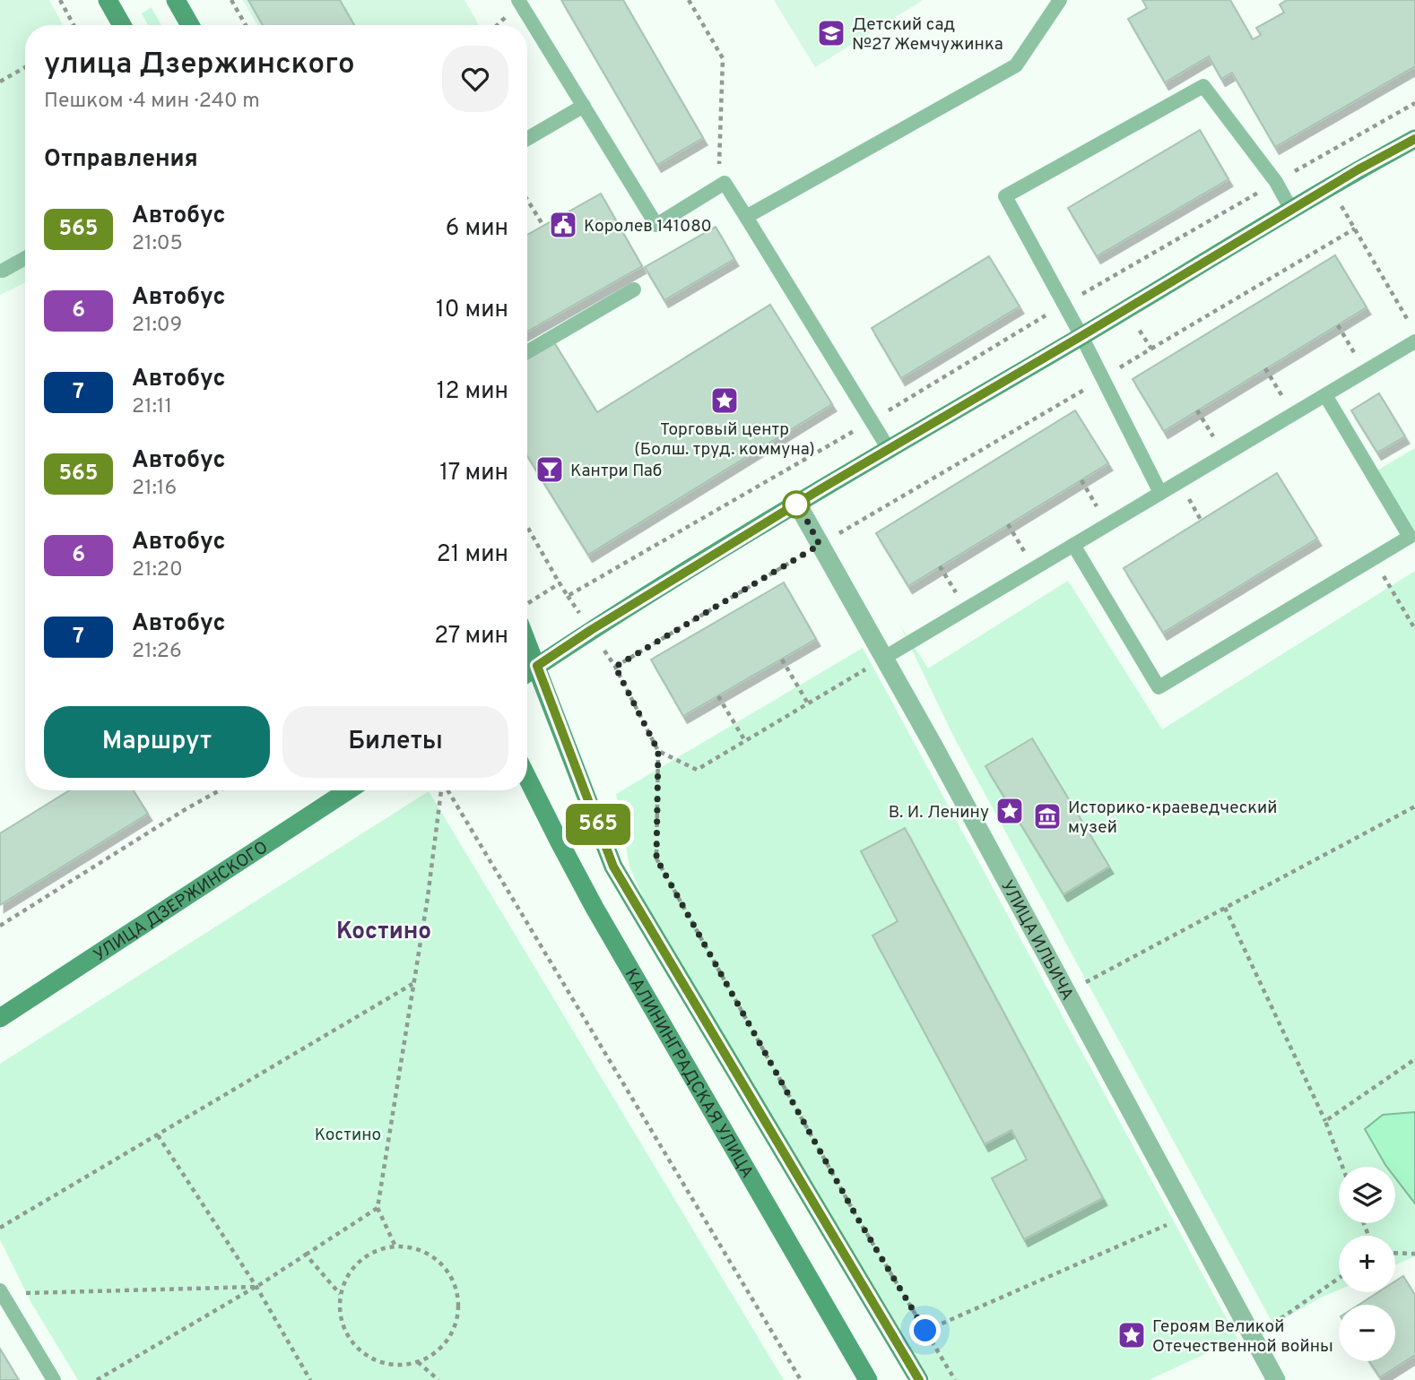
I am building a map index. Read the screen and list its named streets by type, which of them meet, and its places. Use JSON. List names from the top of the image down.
{
  "streets": {
    "main road": ["УЛИЦА ДЗЕРЖИНСКОГО", "КАЛИНИНГРАДСКАЯ УЛИЦА"],
    "street": ["УЛИЦА ИЛЬИЧА"]
  },
  "districts": ["Костино"],
  "parks": ["Костино"],
  "places": {
    "school or university": ["Детский сад №27 Жемчужинка"],
    "public building": ["Королев 141080"],
    "place": ["Торговый центр (Болш. труд. коммуна)", "В. И. Ленину", "Героям Великой Отечественной войны"],
    "bar": ["Кантри Паб"],
    "museum": ["Историко-краеведческий музей"]
  },
  "lines": ["bus line 565"],
  "page": {
    "on_map": "565",
    "heading": [
      ["улица Дзержинского", "Пешком · 4 мин · 240 m"],
      "Отправления"
    ],
    "list": [
      {
        "mark": "565",
        "name": "Автобус",
        "note": "21:05",
        "value": "6 мин"
      },
      {
        "mark": "6",
        "name": "Автобус",
        "note": "21:09",
        "value": "10 мин"
      },
      {
        "mark": "7",
        "name": "Автобус",
        "note": "21:11",
        "value": "12 мин"
      },
      {
        "mark": "565",
        "name": "Автобус",
        "note": "21:16",
        "value": "17 мин"
      },
      {
        "mark": "6",
        "name": "Автобус",
        "note": "21:20",
        "value": "21 мин"
      },
      {
        "mark": "7",
        "name": "Автобус",
        "note": "21:26",
        "value": "27 мин"
      }
    ],
    "buttons": ["Маршрут", "Билеты"],
    "map_buttons": ["+", "−"]
  }
}
